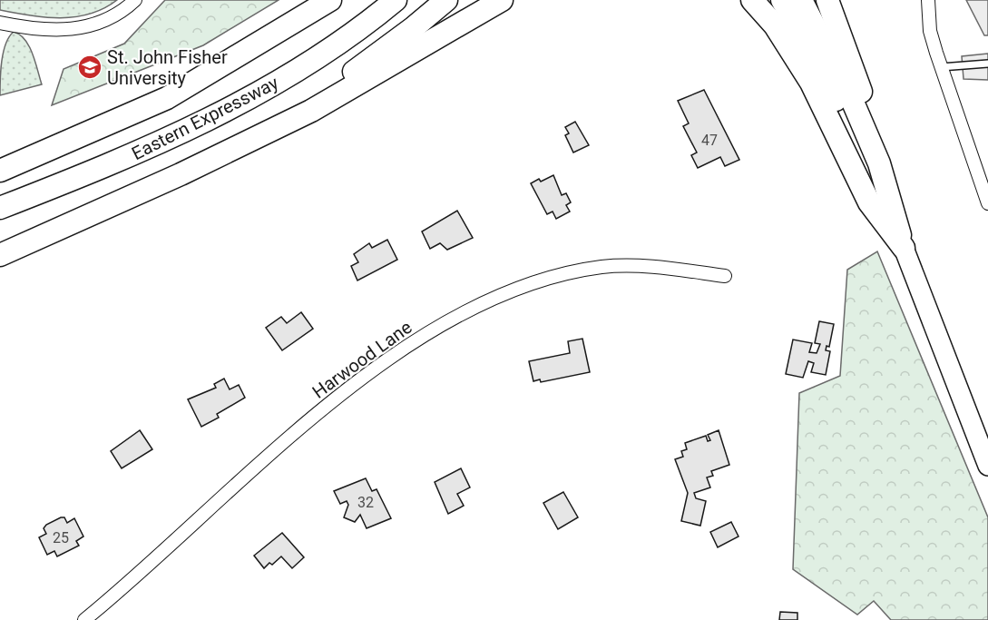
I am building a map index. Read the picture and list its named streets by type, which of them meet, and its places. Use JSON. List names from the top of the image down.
{
  "streets": {
    "highway": ["Eastern Expressway"],
    "street": ["Harwood Lane"]
  },
  "places": {
    "school or university": ["St. John Fisher University"]
  },
  "house_numbers": ["47", "32", "25"]
}
